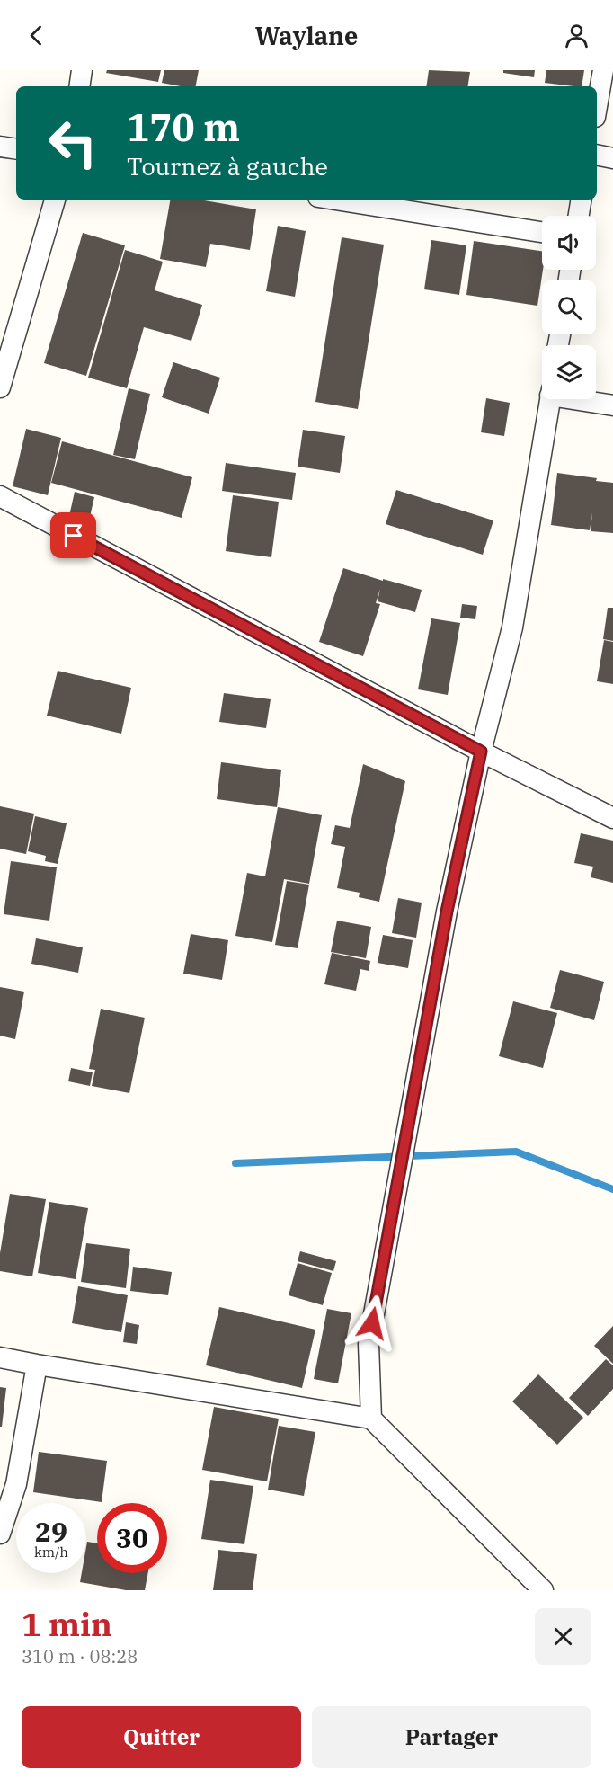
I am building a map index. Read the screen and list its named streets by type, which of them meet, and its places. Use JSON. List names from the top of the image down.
{
  "page": {
    "header": "Waylane",
    "turn": ["170 m", "Tournez à gauche"],
    "speed": "29 km/h",
    "limit": "30",
    "heading": ["1 min", "310 m · 08:28"],
    "buttons": ["Quitter", "Partager"]
  }
}
